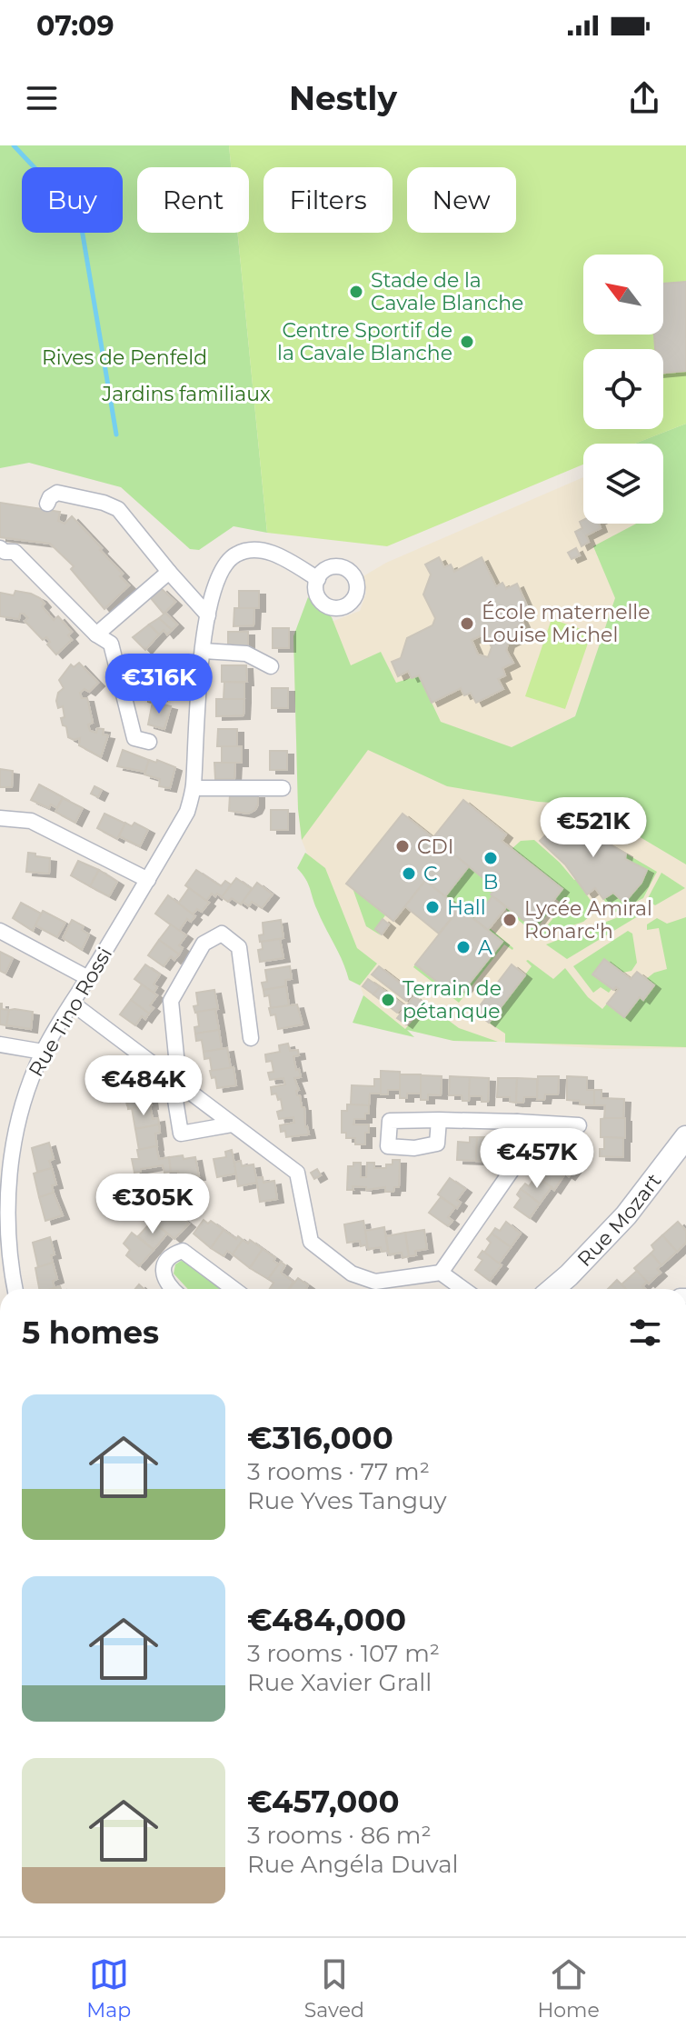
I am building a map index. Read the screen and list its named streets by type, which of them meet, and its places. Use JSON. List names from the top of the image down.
{
  "streets": {
    "street": ["Rue Tino Rossi", "Rue Mozart"]
  },
  "parks": ["Rives de Penfeld", "Jardins familiaux"],
  "places": [
    "Stade de la Cavale Blanche",
    "Centre Sportif de la Cavale Blanche",
    "École maternelle Louise Michel",
    "CDI",
    "B",
    "C",
    "Hall",
    "Lycée Amiral Ronarc'h",
    "A",
    "Terrain de pétanque"
  ],
  "north": "top left",
  "page": {
    "status": "07:09",
    "header": "Nestly",
    "chip": [
      "Buy",
      "Rent",
      "Filters",
      "New"
    ],
    "price": [
      "€316K",
      "€521K",
      "€484K",
      "€457K",
      "€305K"
    ],
    "heading": "5 homes",
    "list": [
      {
        "name": "€316,000",
        "note": "3 rooms · 77 m² · Rue Yves Tanguy"
      },
      {
        "name": "€484,000",
        "note": "3 rooms · 107 m² · Rue Xavier Grall"
      },
      {
        "name": "€457,000",
        "note": "3 rooms · 86 m² · Rue Angéla Duval"
      }
    ],
    "tabs": ["Map", "Saved", "Home"]
  }
}
